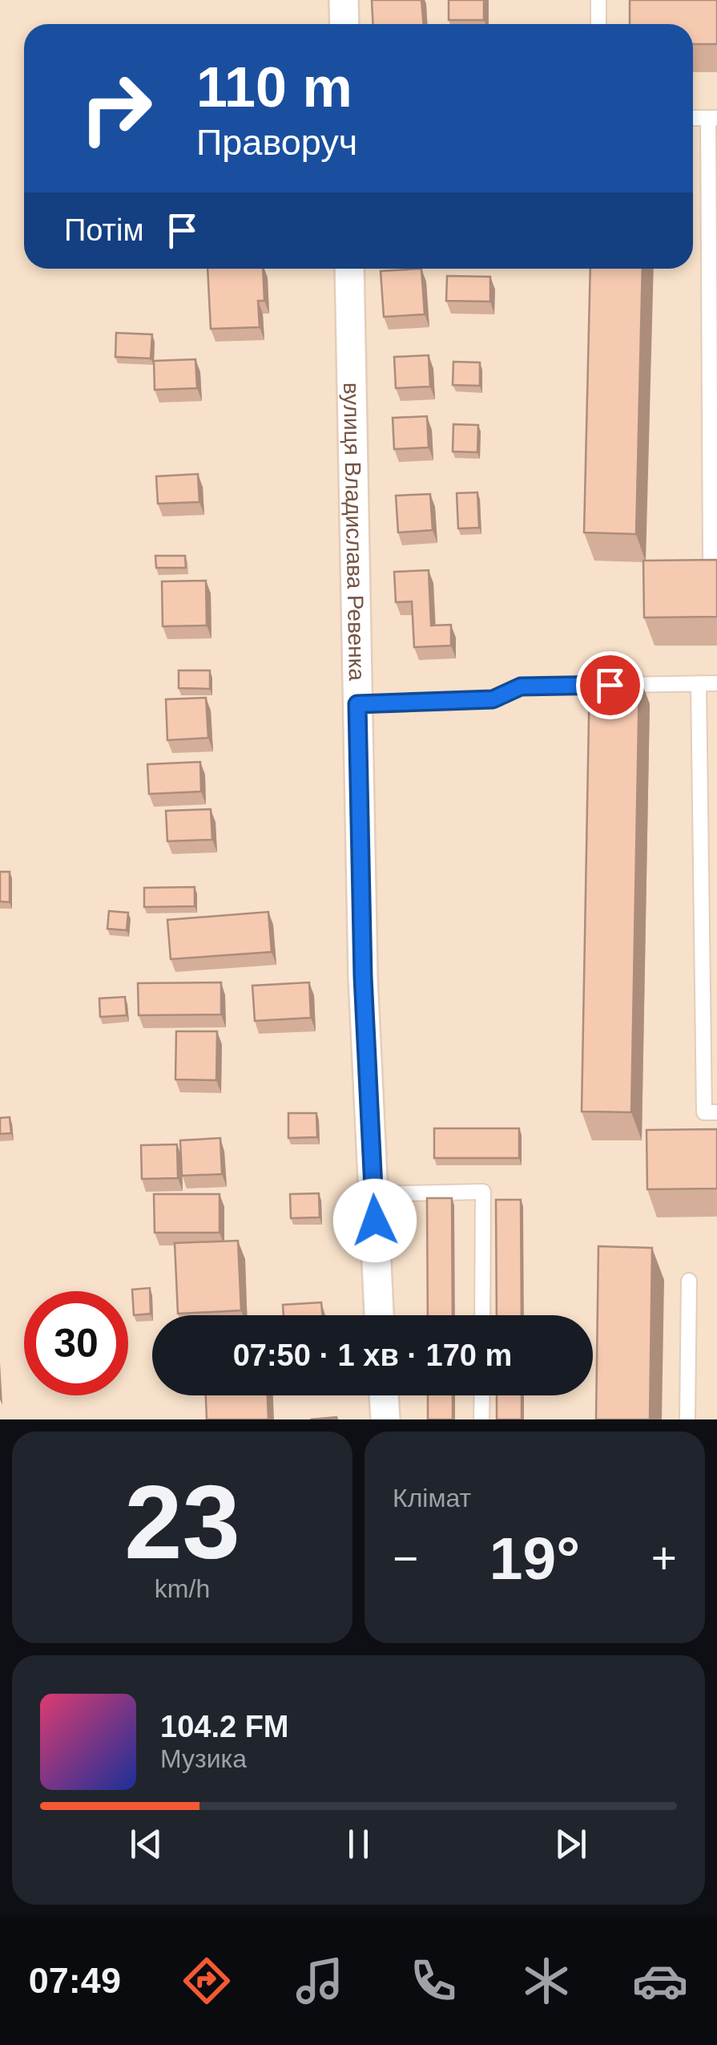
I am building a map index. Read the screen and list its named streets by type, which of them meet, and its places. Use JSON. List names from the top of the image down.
{
  "streets": {
    "street": ["вулиця Владислава Ревенка"]
  },
  "page": {
    "turn": ["110 m", "Праворуч"],
    "then": "Потім",
    "limit": "30",
    "trip": "07:50 · 1 хв · 170 m",
    "tile": [
      ["23", "km/h"],
      "Клімат"
    ],
    "heat": ["−", "19°", "+"],
    "song": ["104.2 FM", "Музика"],
    "tabs": "07:49"
  }
}
